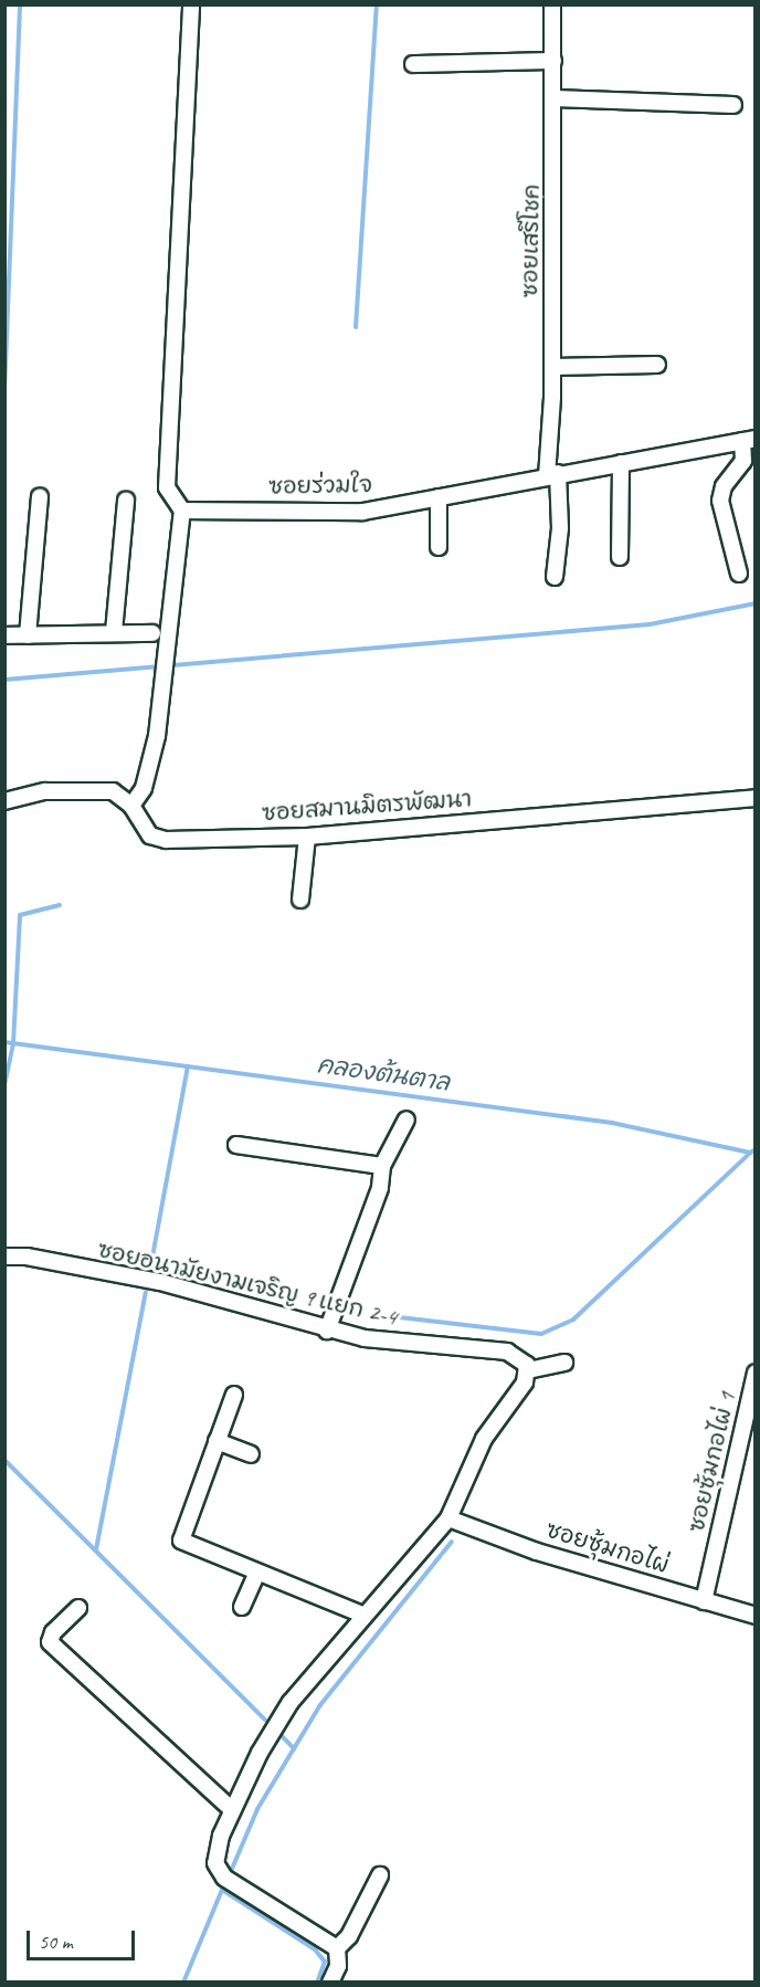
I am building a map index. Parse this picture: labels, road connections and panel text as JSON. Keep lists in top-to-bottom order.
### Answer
{
  "streets": {
    "street": [
      "ซอยเสรีโชค",
      "ซอยร่วมใจ",
      "ซอยสมานมิตรพัฒนา",
      "ซอยอนามัยงามเจริญ 9 แยก 2-4",
      "ซอยซุ้มกอไผ่ 1",
      "ซอยซุ้มกอไผ่"
    ]
  },
  "crossings": [
    ["ซอยเสรีโชค", "ซอยร่วมใจ"],
    ["ซอยซุ้มกอไผ่ 1", "ซอยซุ้มกอไผ่"]
  ],
  "water": ["คลองต้นตาล"],
  "scale_bar": "50 m"
}
